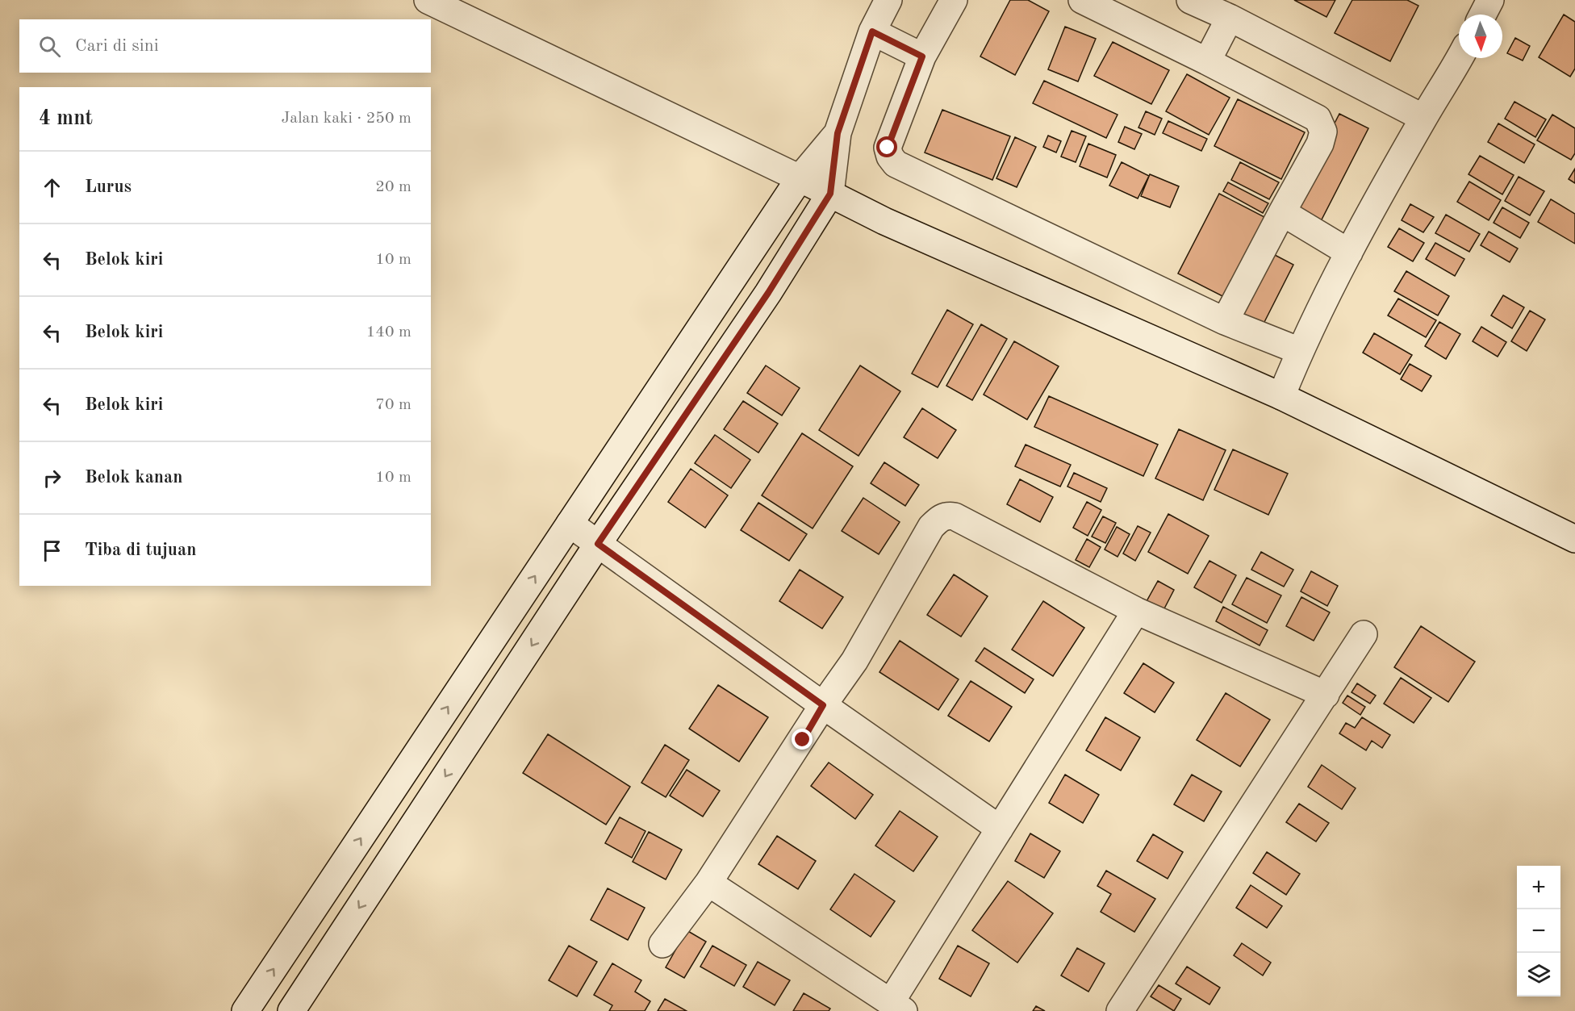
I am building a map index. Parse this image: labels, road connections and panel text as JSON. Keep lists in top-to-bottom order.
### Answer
{
  "north": "bottom",
  "page": {
    "search": "Cari di sini",
    "heading": ["4 mnt", "Jalan kaki · 250 m"],
    "list": [
      ["Lurus", "20 m"],
      ["Belok kiri", "10 m"],
      ["Belok kiri", "140 m"],
      ["Belok kiri", "70 m"],
      ["Belok kanan", "10 m"],
      "Tiba di tujuan"
    ],
    "map_buttons": ["+", "−"]
  }
}
